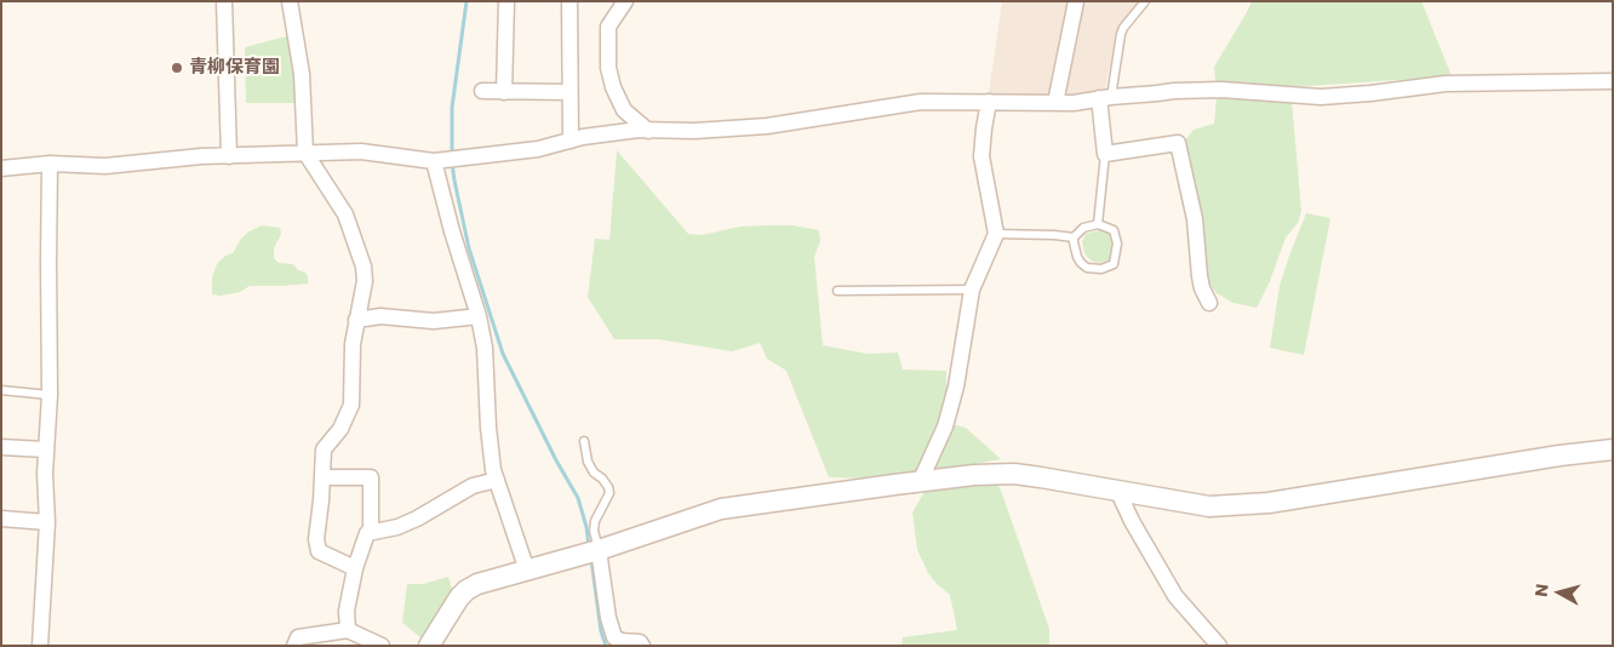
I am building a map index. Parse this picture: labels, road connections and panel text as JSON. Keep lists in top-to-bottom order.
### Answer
{
  "places": ["青柳保育園"],
  "north": "left"
}
